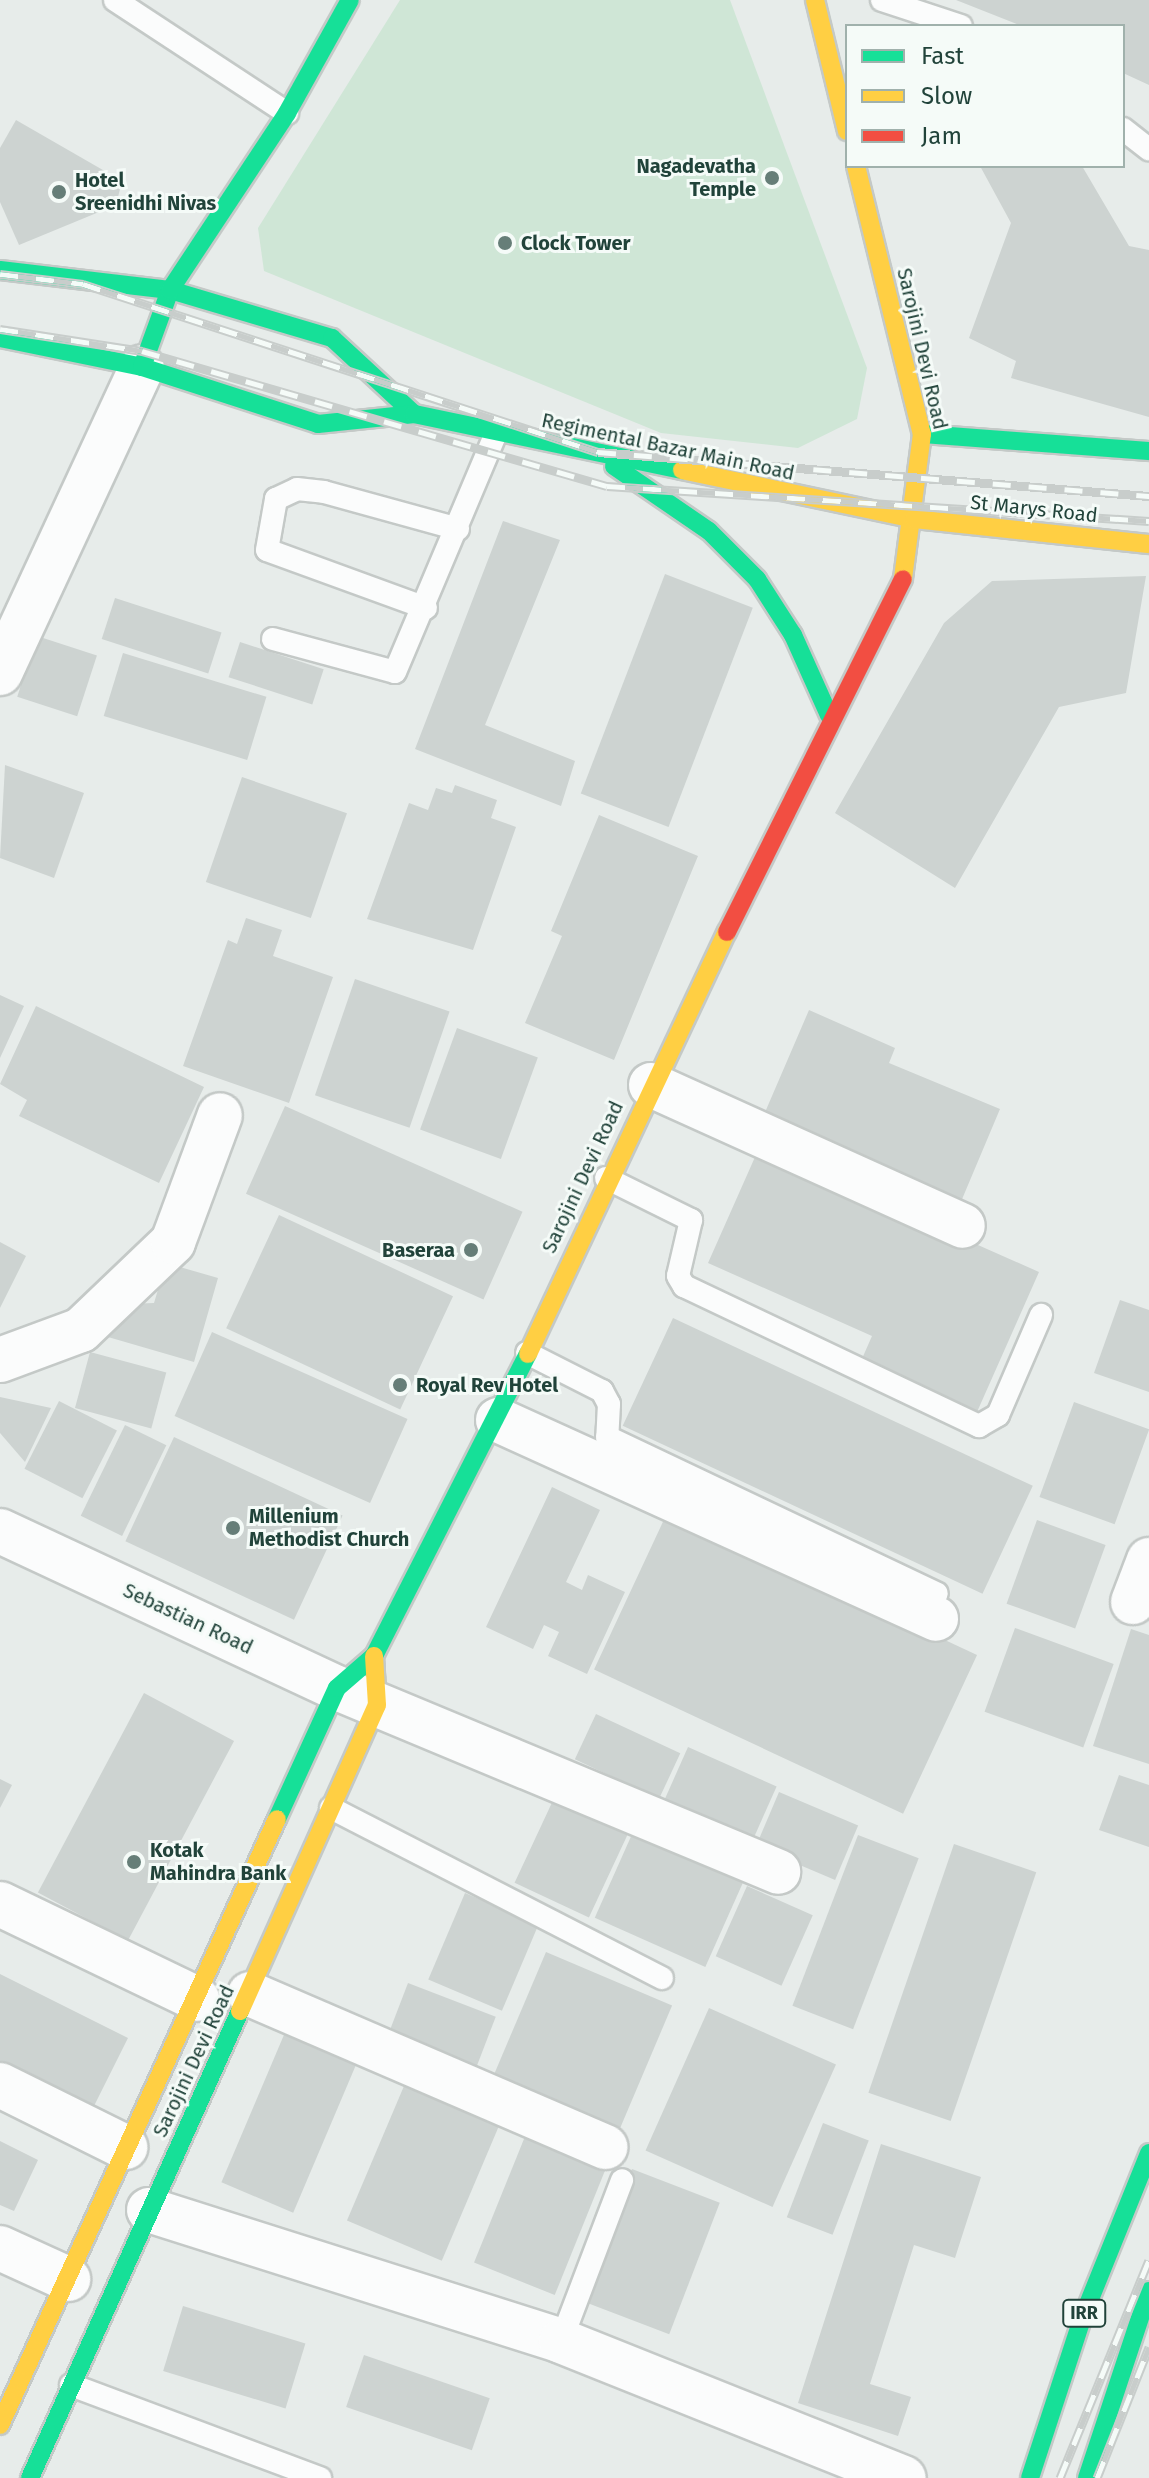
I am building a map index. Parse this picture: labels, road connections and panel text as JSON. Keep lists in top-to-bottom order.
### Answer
{
  "streets": {
    "main road": [
      "Sarojini Devi Road",
      "Regimental Bazar Main Road",
      "St Marys Road",
      "IRR"
    ],
    "street": ["Sebastian Road"]
  },
  "crossings": [
    ["Sarojini Devi Road", "Regimental Bazar Main Road"],
    ["Sarojini Devi Road", "St Marys Road"],
    ["Sarojini Devi Road", "Sebastian Road"],
    ["Regimental Bazar Main Road", "St Marys Road"]
  ],
  "places": [
    "Nagadevatha Temple",
    "Hotel Sreenidhi Nivas",
    "Clock Tower",
    "Baseraa",
    "Royal Rev Hotel",
    "Millenium Methodist Church",
    "Kotak Mahindra Bank"
  ],
  "legend": ["Fast", "Slow", "Jam"]
}
